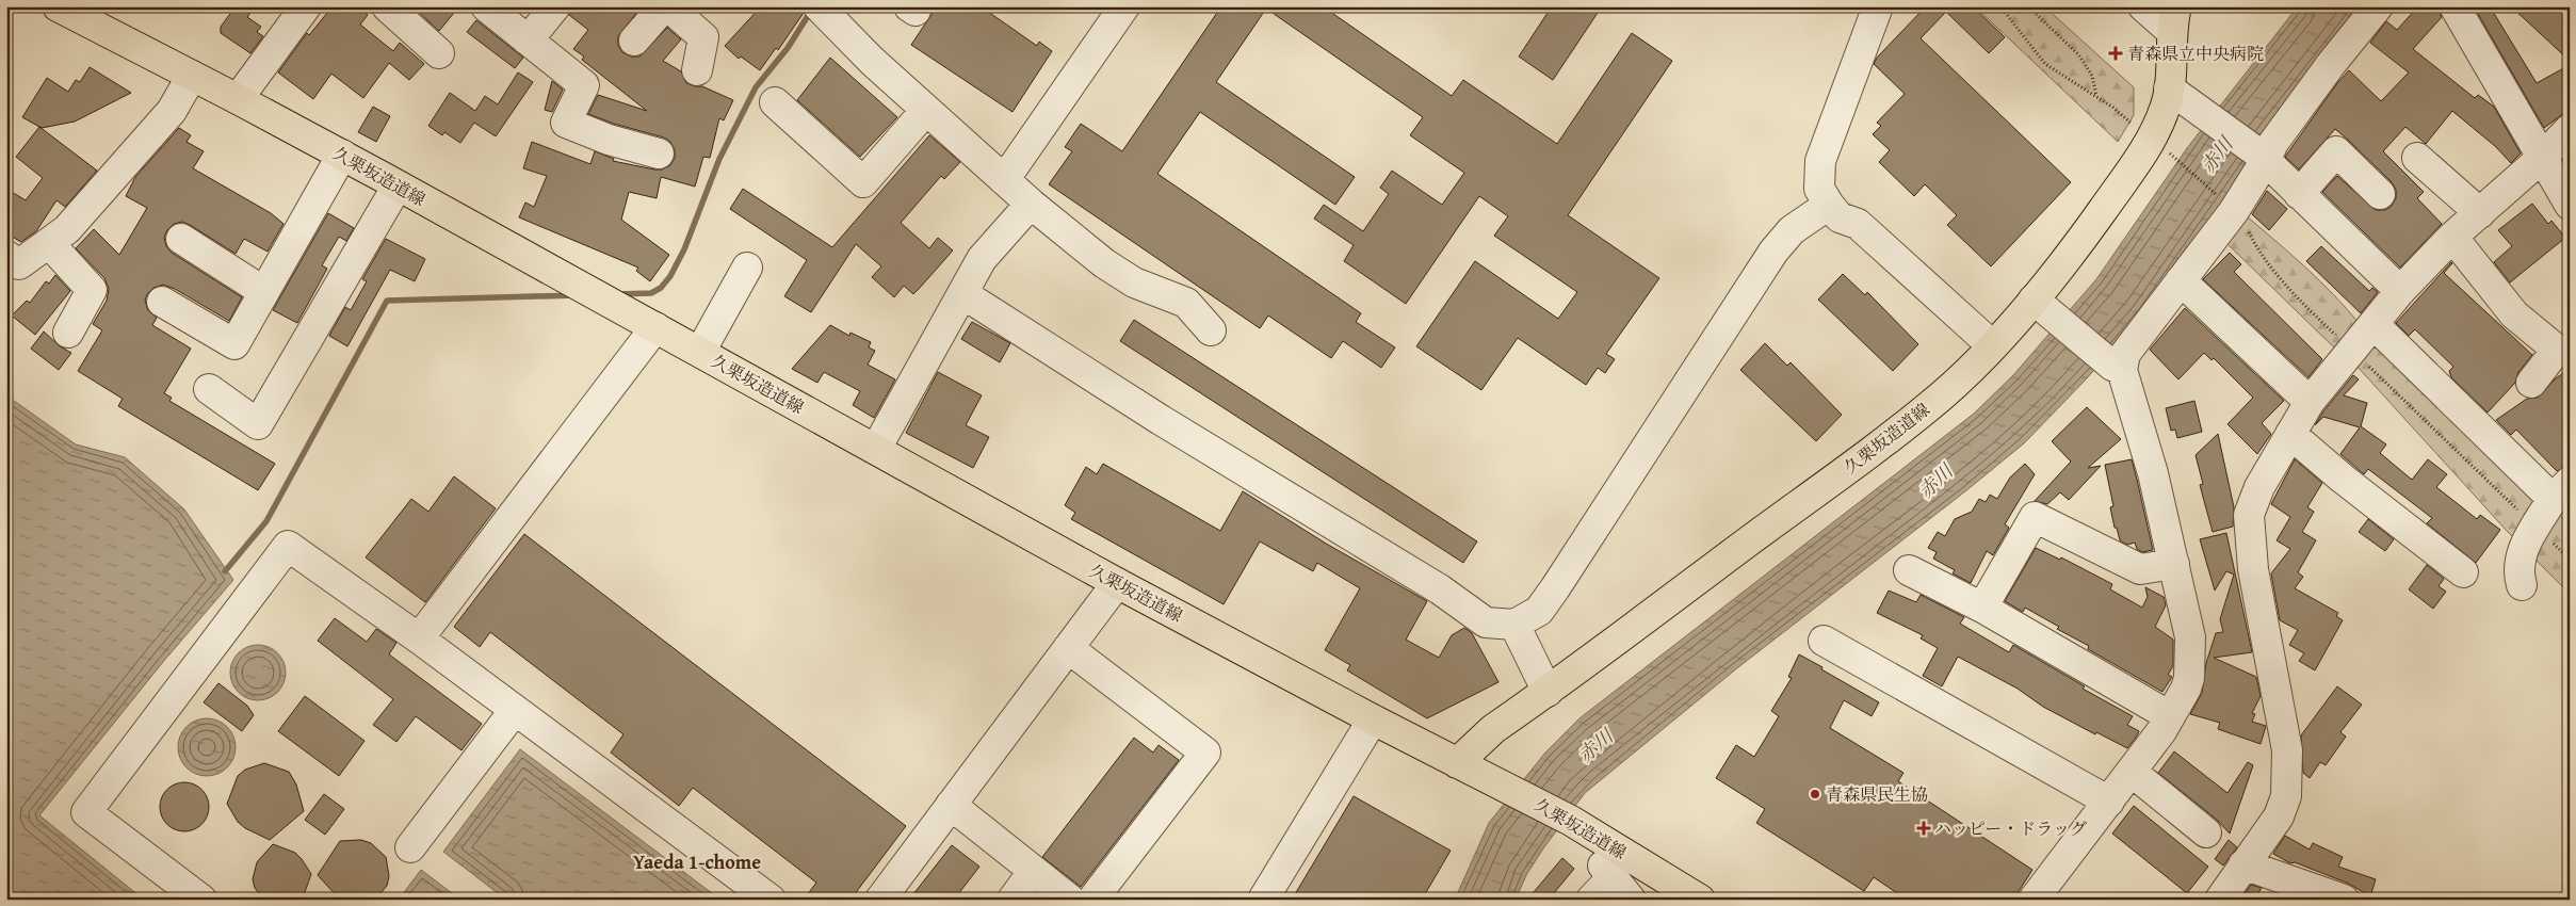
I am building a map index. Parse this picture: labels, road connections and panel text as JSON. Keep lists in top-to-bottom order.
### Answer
{
  "streets": {
    "main road": ["久栗坂造道線"]
  },
  "districts": ["Yaeda 1-chome"],
  "water": ["赤川"],
  "places": {
    "health": ["青森県立中央病院", "ハッピー・ドラッグ"],
    "other": ["青森県民生協"]
  }
}
